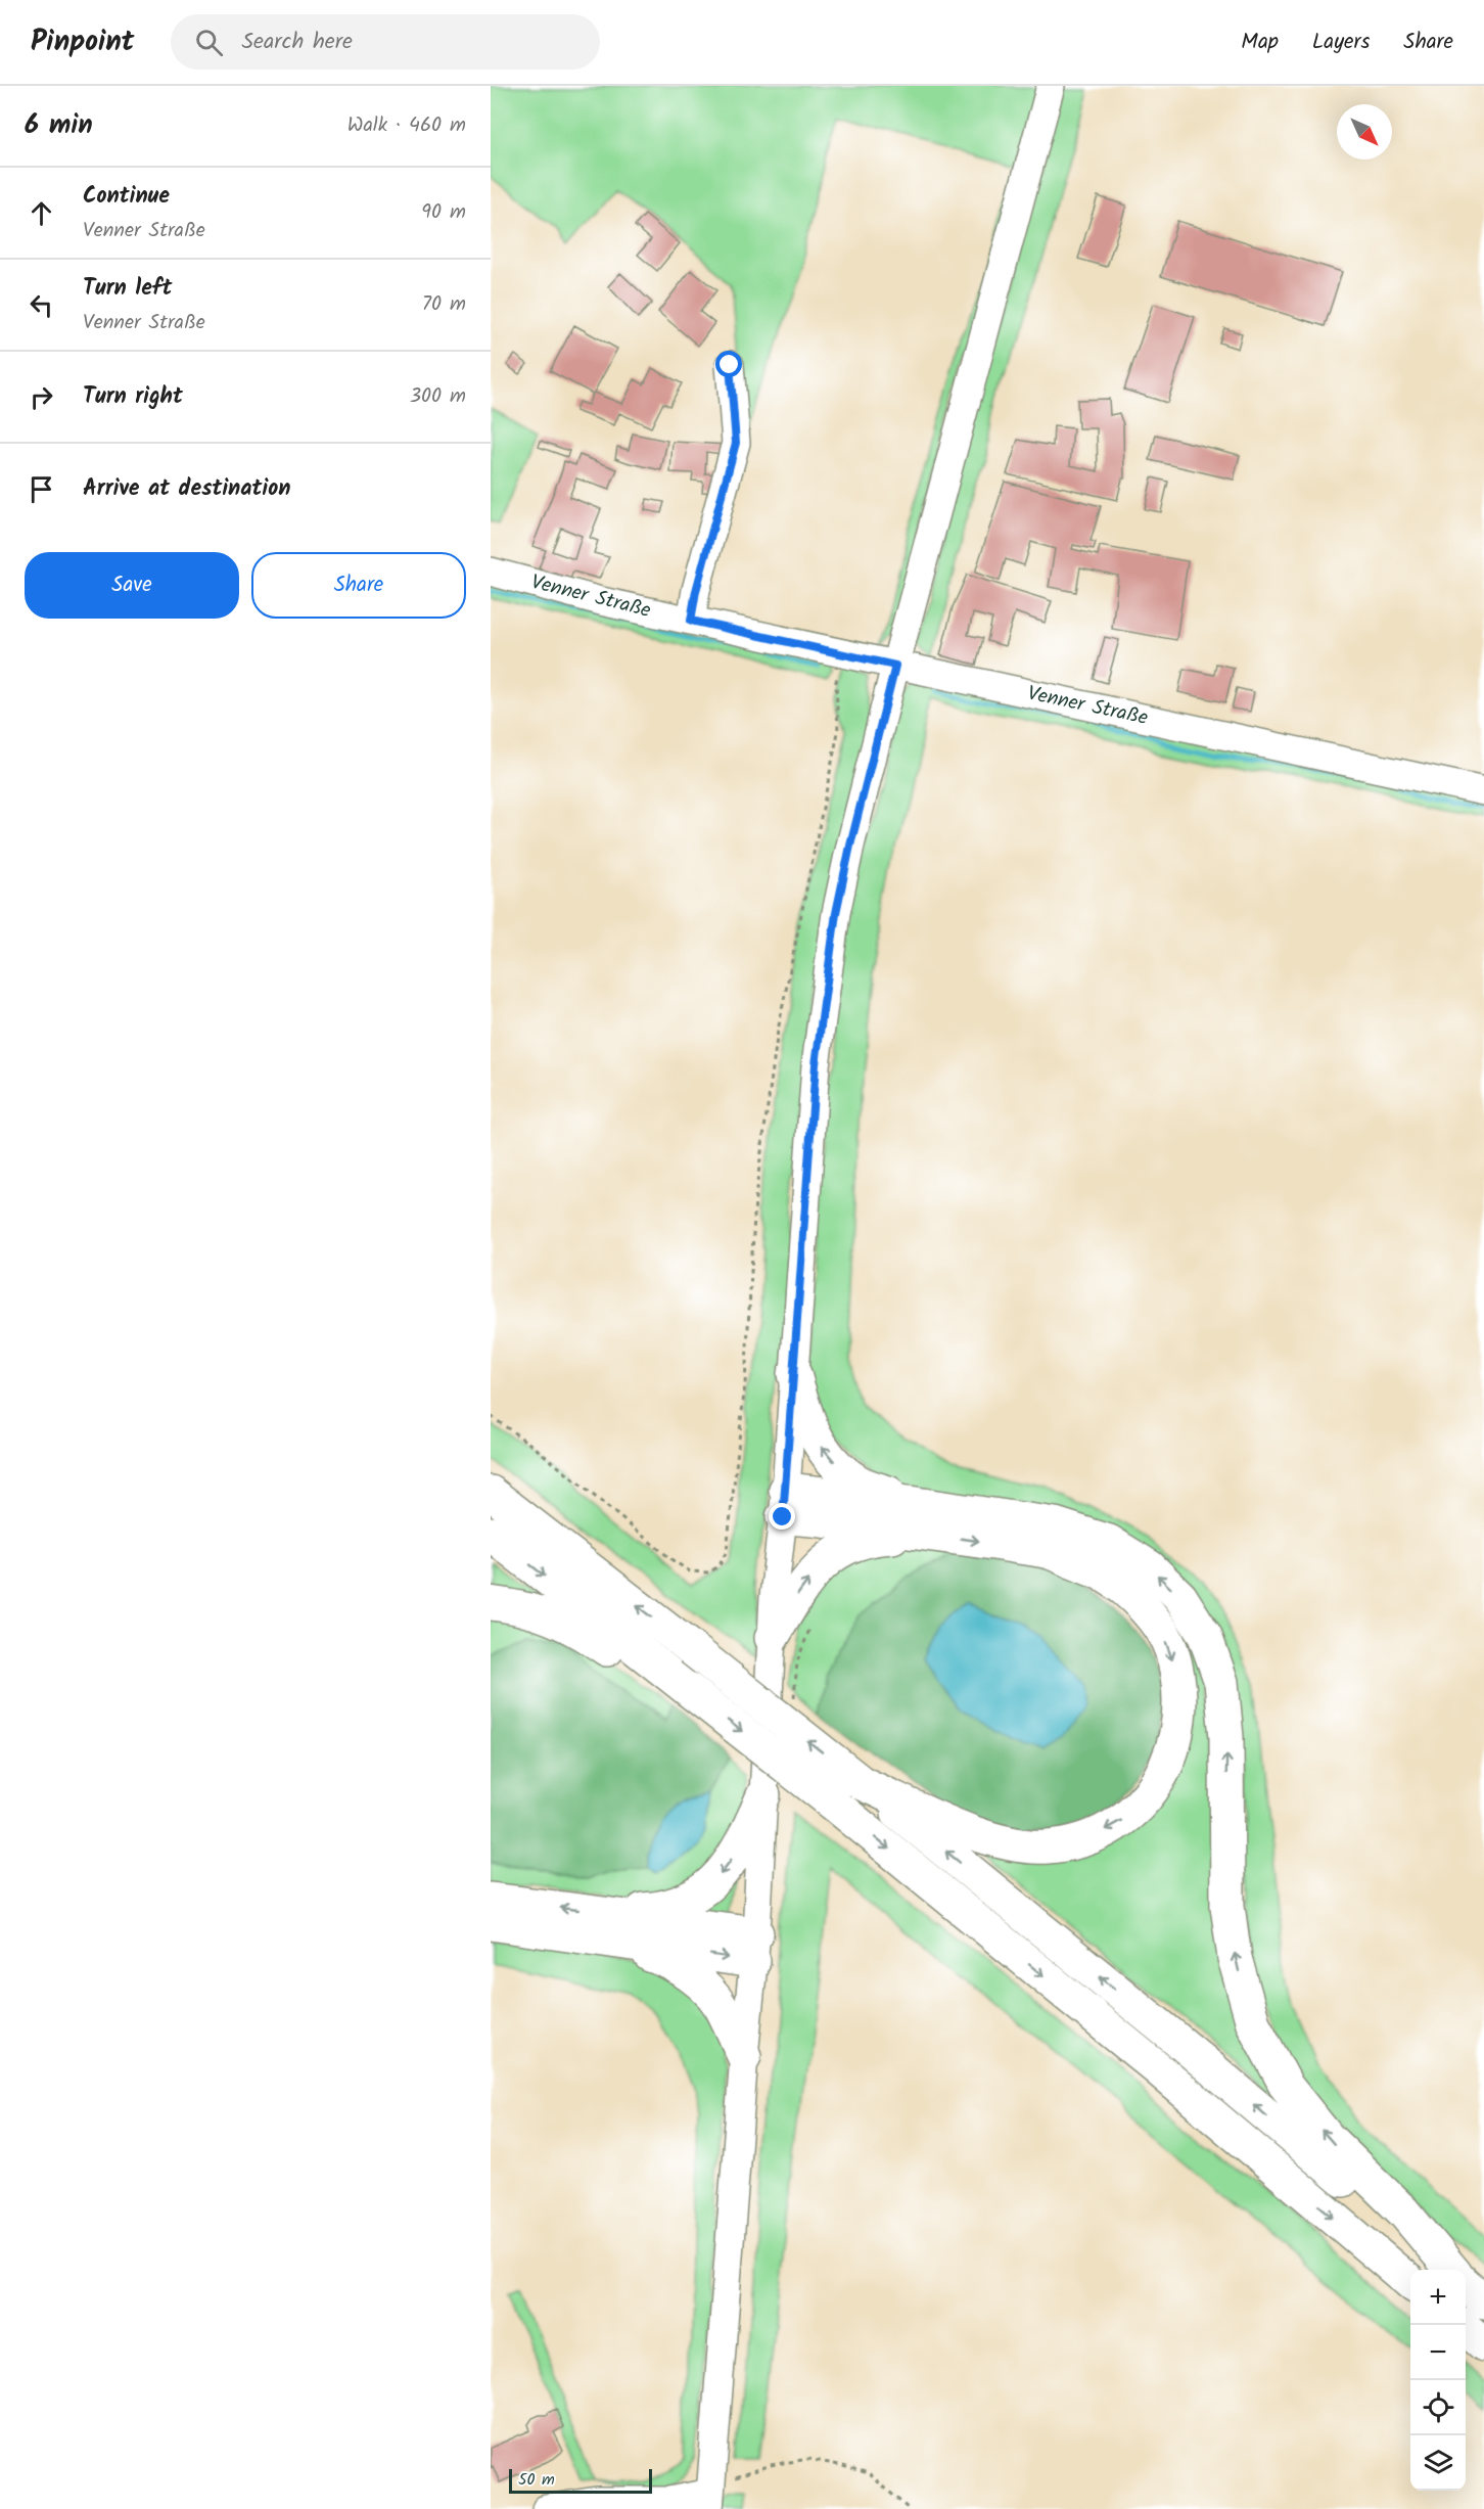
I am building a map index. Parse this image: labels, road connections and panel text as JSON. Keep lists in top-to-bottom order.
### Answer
{
  "streets": {
    "street": ["Venner Straße"]
  },
  "scale_bar": "50 m",
  "north": "bottom right",
  "page": {
    "header": "Pinpoint",
    "search": "Search here",
    "nav": ["Map", "Layers", "Share"],
    "heading": ["6 min", "Walk · 460 m"],
    "list": [
      ["Continue", "Venner Straße", "90 m"],
      ["Turn left", "Venner Straße", "70 m"],
      ["Turn right", "300 m"],
      "Arrive at destination"
    ],
    "buttons": ["Save", "Share"],
    "map_buttons": ["+", "−"],
    "scale": "50 m"
  }
}
